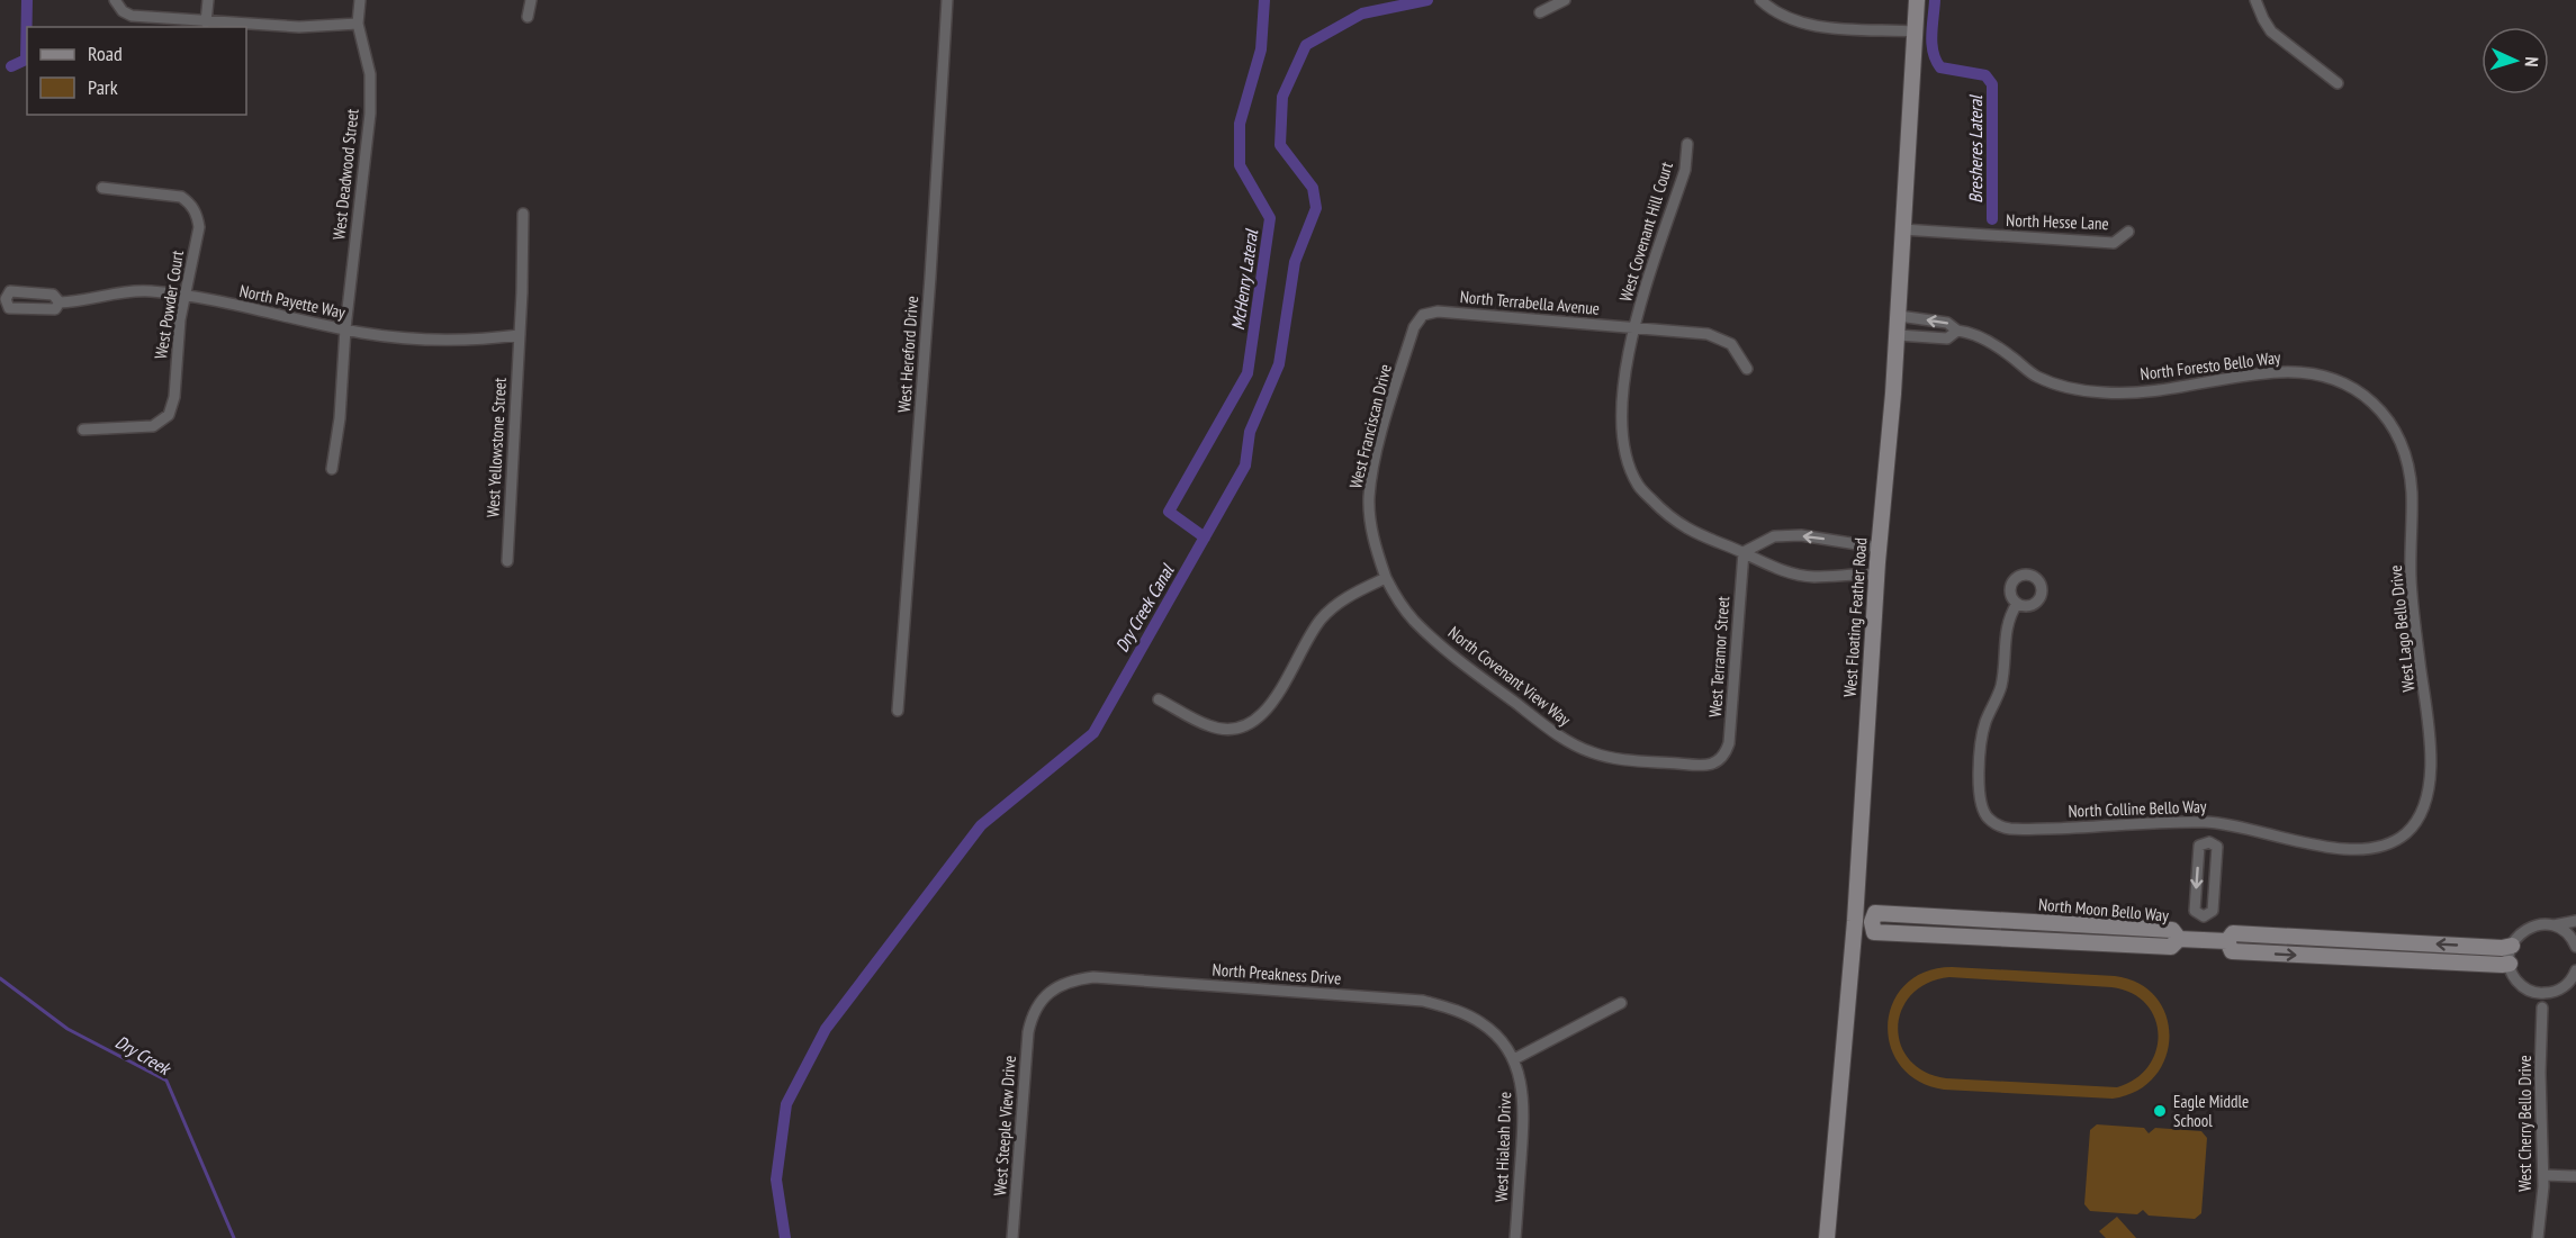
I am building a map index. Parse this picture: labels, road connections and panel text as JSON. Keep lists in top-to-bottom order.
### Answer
{
  "streets": {
    "main road": ["West Floating Feather Road", "North Moon Bello Way"],
    "street": [
      "West Deadwood Street",
      "North Hesse Lane",
      "West Covenant Hill Court",
      "North Payette Way",
      "North Terrabella Avenue",
      "West Powder Court",
      "West Hereford Drive",
      "North Foresto Bello Way",
      "West Franciscan Drive",
      "West Yellowstone Street",
      "West Lago Bello Drive",
      "West Terramor Street",
      "North Covenant View Way",
      "North Colline Bello Way",
      "North Preakness Drive",
      "West Cherry Bello Drive",
      "West Steeple View Drive",
      "West Hialeah Drive"
    ]
  },
  "crossings": [
    ["West Deadwood Street", "North Payette Way"],
    ["North Hesse Lane", "West Floating Feather Road"],
    ["West Covenant Hill Court", "North Terrabella Avenue"],
    ["West Covenant Hill Court", "West Floating Feather Road"],
    ["West Covenant Hill Court", "West Terramor Street"],
    ["North Payette Way", "West Powder Court"],
    ["North Payette Way", "West Yellowstone Street"],
    ["North Terrabella Avenue", "West Franciscan Drive"],
    ["North Foresto Bello Way", "West Floating Feather Road"],
    ["North Foresto Bello Way", "West Lago Bello Drive"],
    ["West Franciscan Drive", "North Covenant View Way"],
    ["West Floating Feather Road", "North Moon Bello Way"],
    ["West Lago Bello Drive", "North Colline Bello Way"],
    ["West Terramor Street", "North Covenant View Way"],
    ["North Preakness Drive", "West Steeple View Drive"],
    ["North Preakness Drive", "West Hialeah Drive"]
  ],
  "water": [
    "Bresheres Lateral",
    "McHenry Lateral",
    "Dry Creek Canal",
    "Dry Creek"
  ],
  "places": ["Eagle Middle School"],
  "legend": ["Road", "Park"],
  "north": "right"
}
